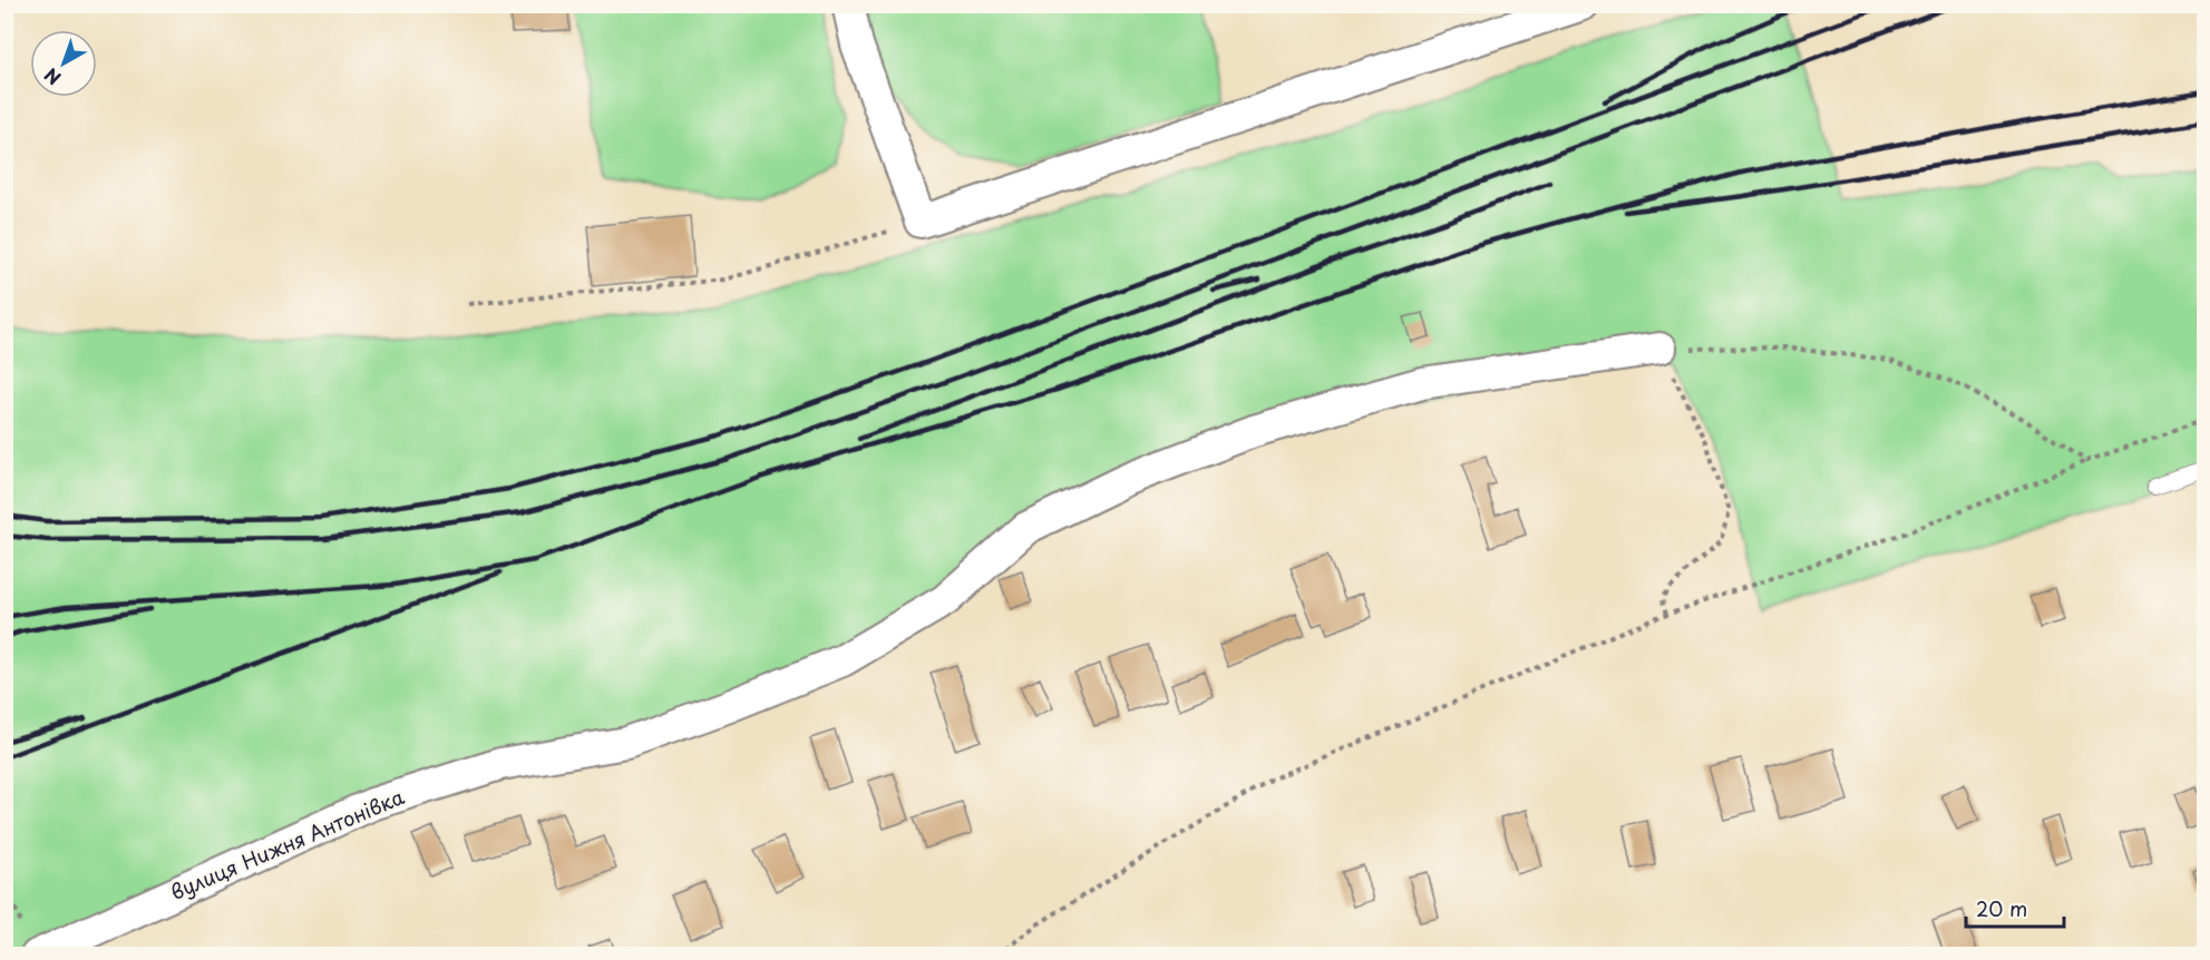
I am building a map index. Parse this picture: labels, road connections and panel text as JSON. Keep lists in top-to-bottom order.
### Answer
{
  "streets": {
    "street": ["вулиця Нижня Антонівка"]
  },
  "scale_bar": "20 m",
  "north": "bottom left"
}
